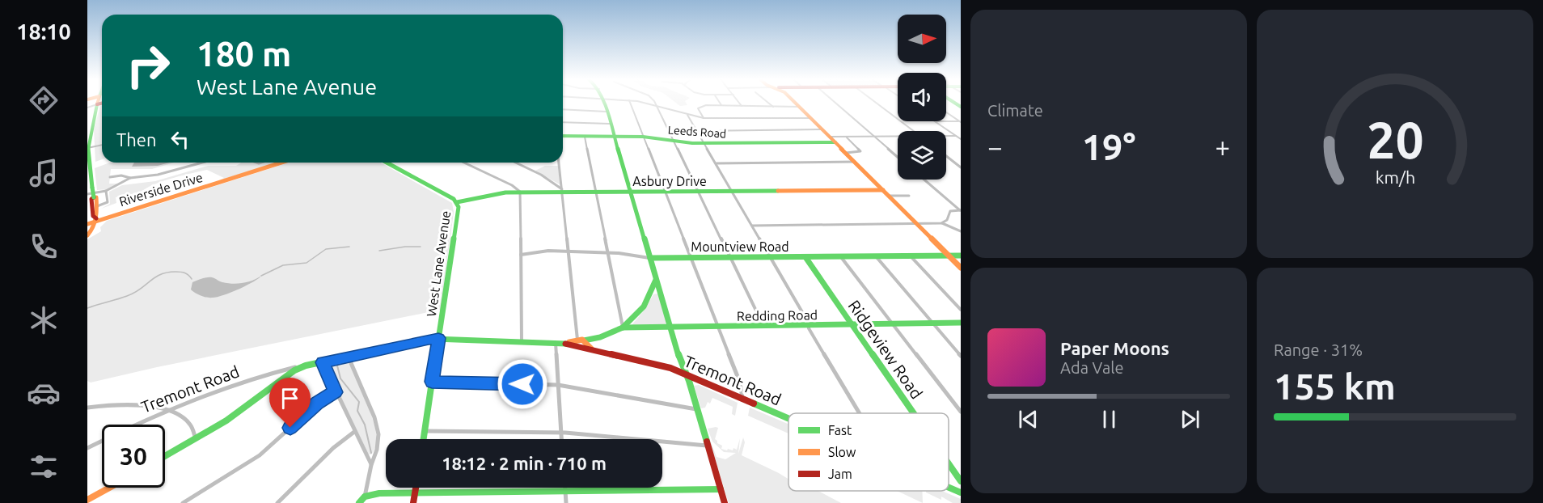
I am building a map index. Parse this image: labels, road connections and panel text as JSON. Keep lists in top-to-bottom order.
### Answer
{
  "streets": {
    "street": [
      "Leeds Road",
      "Asbury Drive",
      "Riverside Drive",
      "Mountview Road",
      "West Lane Avenue",
      "Redding Road",
      "Ridgeview Road",
      "Tremont Road"
    ]
  },
  "crossings": [
    ["Asbury Drive", "West Lane Avenue"],
    ["Mountview Road", "Ridgeview Road"],
    ["West Lane Avenue", "Tremont Road"],
    ["Redding Road", "Ridgeview Road"],
    ["Redding Road", "Tremont Road"]
  ],
  "legend": ["Fast", "Slow", "Jam"],
  "north": "right",
  "page": {
    "tabs": "18:10",
    "tile": [
      "Climate",
      ["Range · 31%", "155 km"]
    ],
    "turn": ["180 m", "West Lane Avenue"],
    "then": "Then",
    "heat": ["−", "19°", "+"],
    "song": ["Paper Moons", "Ada Vale"],
    "limit": "30",
    "trip": "18:12 · 2 min · 710 m",
    "gauge": ["20", "km/h"]
  }
}
